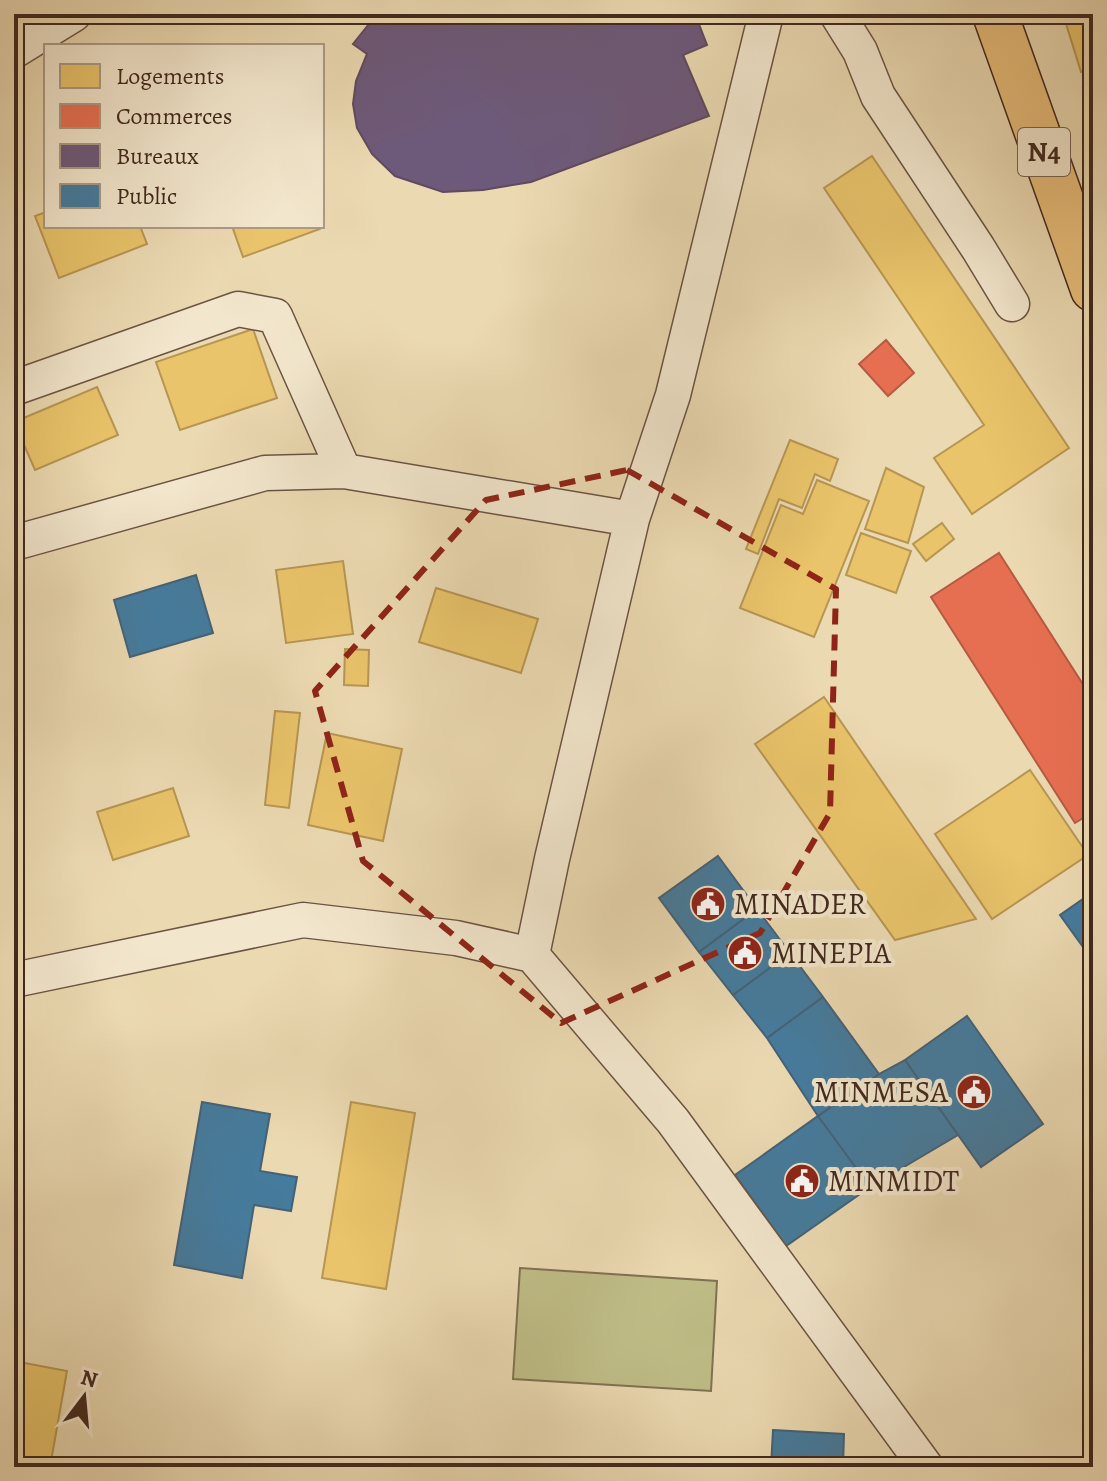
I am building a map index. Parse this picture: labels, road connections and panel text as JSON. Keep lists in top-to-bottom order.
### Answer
{
  "streets": {
    "highway": ["N4"]
  },
  "places": {
    "public building": [
      "MINADER",
      "MINEPIA",
      "MINMESA",
      "MINMIDT"
    ]
  },
  "legend": [
    "Logements",
    "Commerces",
    "Bureaux",
    "Public"
  ],
  "north": "top"
}
